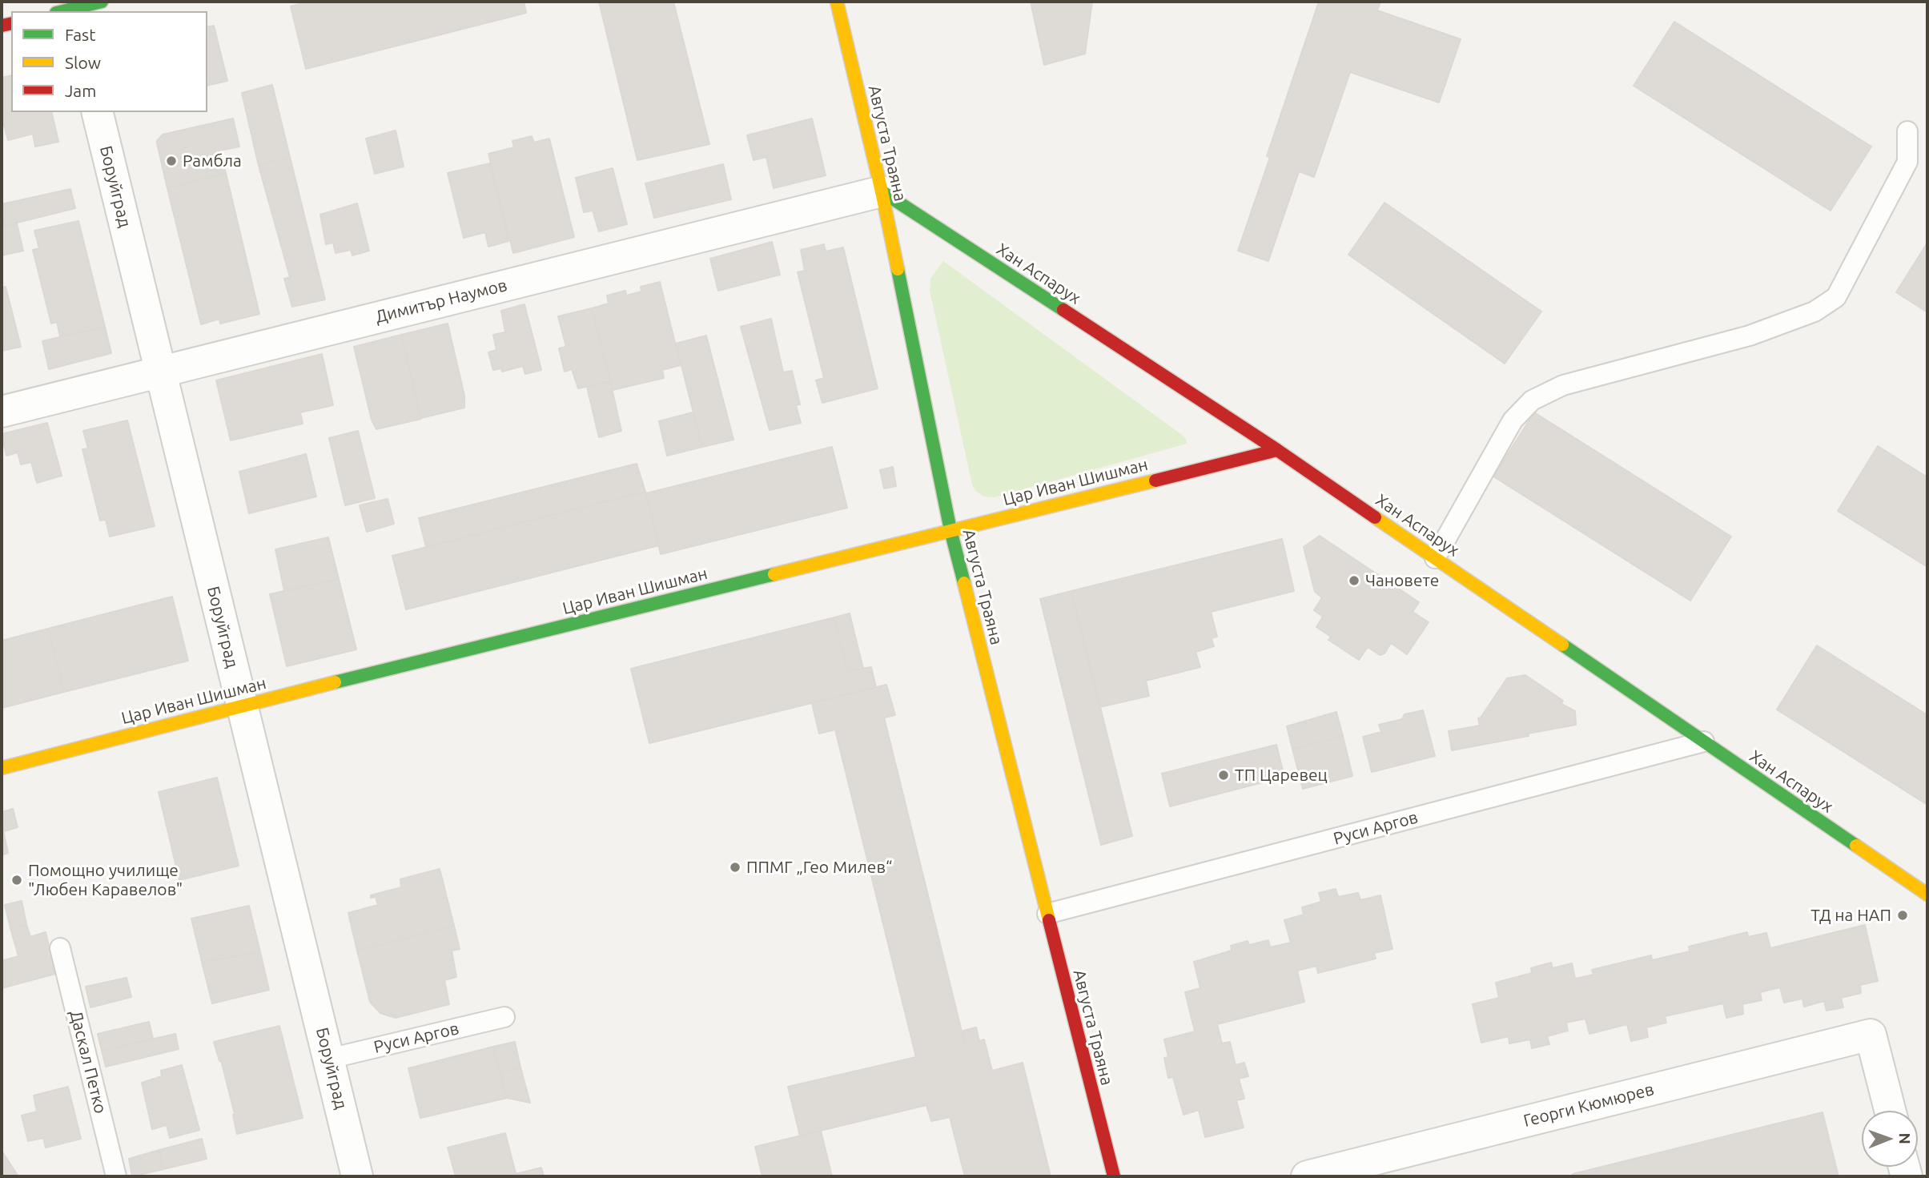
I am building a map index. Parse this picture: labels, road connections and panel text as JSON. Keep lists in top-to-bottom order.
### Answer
{
  "streets": {
    "street": [
      "Августа Траяна",
      "Боруйград",
      "Хан Аспарух",
      "Димитър Наумов",
      "Цар Иван Шишман",
      "Георги Кюмюрев"
    ],
    "lane": ["Руси Аргов", "Даскал Петко"]
  },
  "crossings": [
    ["Августа Траяна", "Хан Аспарух"],
    ["Августа Траяна", "Димитър Наумов"],
    ["Августа Траяна", "Цар Иван Шишман"],
    ["Августа Траяна", "Руси Аргов"],
    ["Боруйград", "Димитър Наумов"],
    ["Боруйград", "Цар Иван Шишман"],
    ["Боруйград", "Руси Аргов"],
    ["Хан Аспарух", "Димитър Наумов"],
    ["Хан Аспарух", "Цар Иван Шишман"],
    ["Хан Аспарух", "Руси Аргов"]
  ],
  "places": [
    "Рамбла",
    "Чановете",
    "ТП Царевец",
    "ППМГ „Гео Милев“",
    "Помощно училище \"Любен Каравелов\"",
    "ТД на НАП"
  ],
  "legend": ["Fast", "Slow", "Jam"],
  "north": "right"
}
